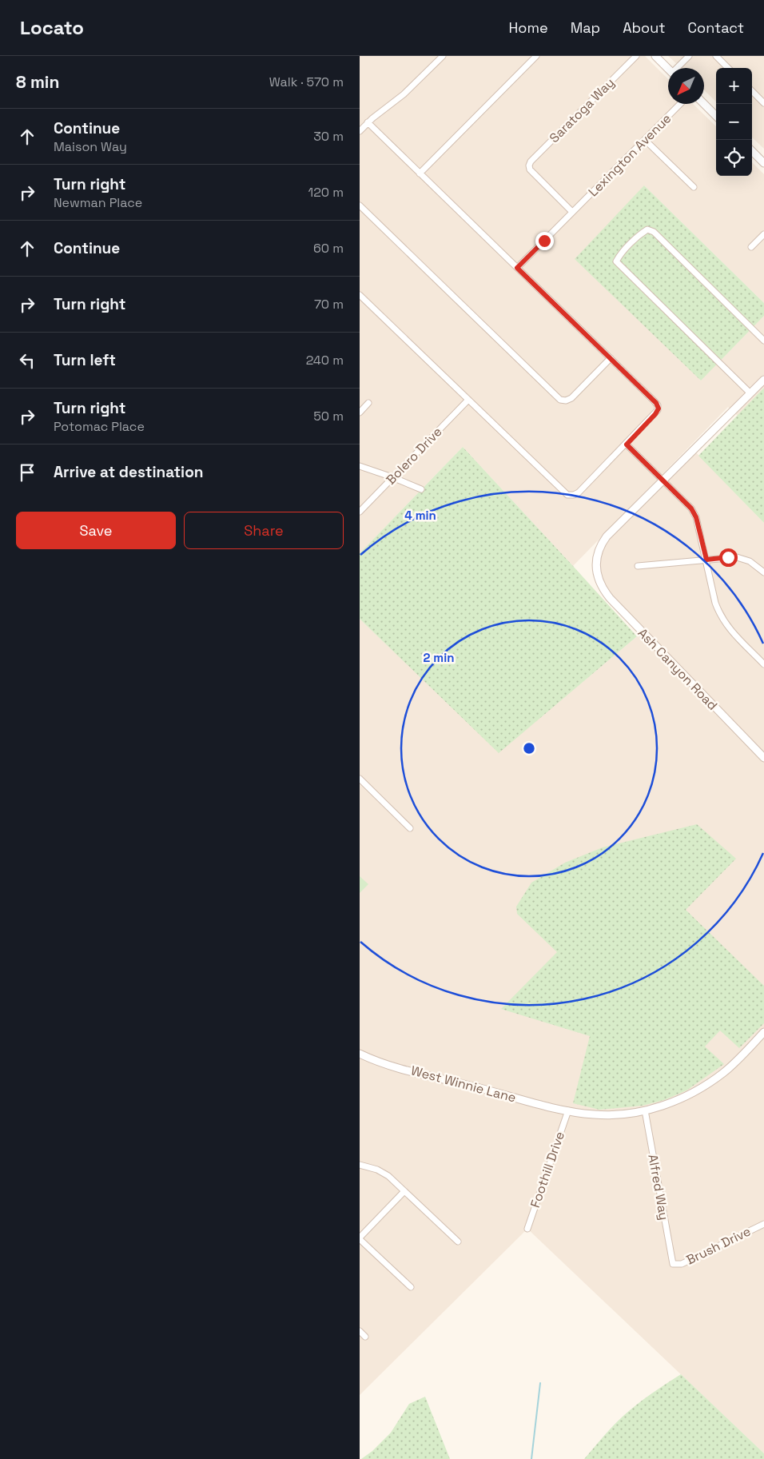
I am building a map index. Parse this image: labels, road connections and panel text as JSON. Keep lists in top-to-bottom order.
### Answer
{
  "streets": {
    "street": [
      "Saratoga Way",
      "Lexington Avenue",
      "Bolero Drive",
      "Ash Canyon Road",
      "West Winnie Lane",
      "Foothill Drive",
      "Alfred Way",
      "Brush Drive"
    ]
  },
  "crossings": [
    ["Saratoga Way", "Lexington Avenue"],
    ["West Winnie Lane", "Foothill Drive"],
    ["West Winnie Lane", "Alfred Way"],
    ["Alfred Way", "Brush Drive"]
  ],
  "north": "bottom left",
  "page": {
    "header": "Locato",
    "nav": [
      "Home",
      "Map",
      "About",
      "Contact"
    ],
    "heading": ["8 min", "Walk · 570 m"],
    "map_buttons": ["+", "−"],
    "list": [
      ["Continue", "Maison Way", "30 m"],
      ["Turn right", "Newman Place", "120 m"],
      ["Continue", "60 m"],
      ["Turn right", "70 m"],
      ["Turn left", "240 m"],
      ["Turn right", "Potomac Place", "50 m"],
      "Arrive at destination"
    ],
    "buttons": ["Save", "Share"]
  },
  "rings": ["4 min", "2 min"]
}
